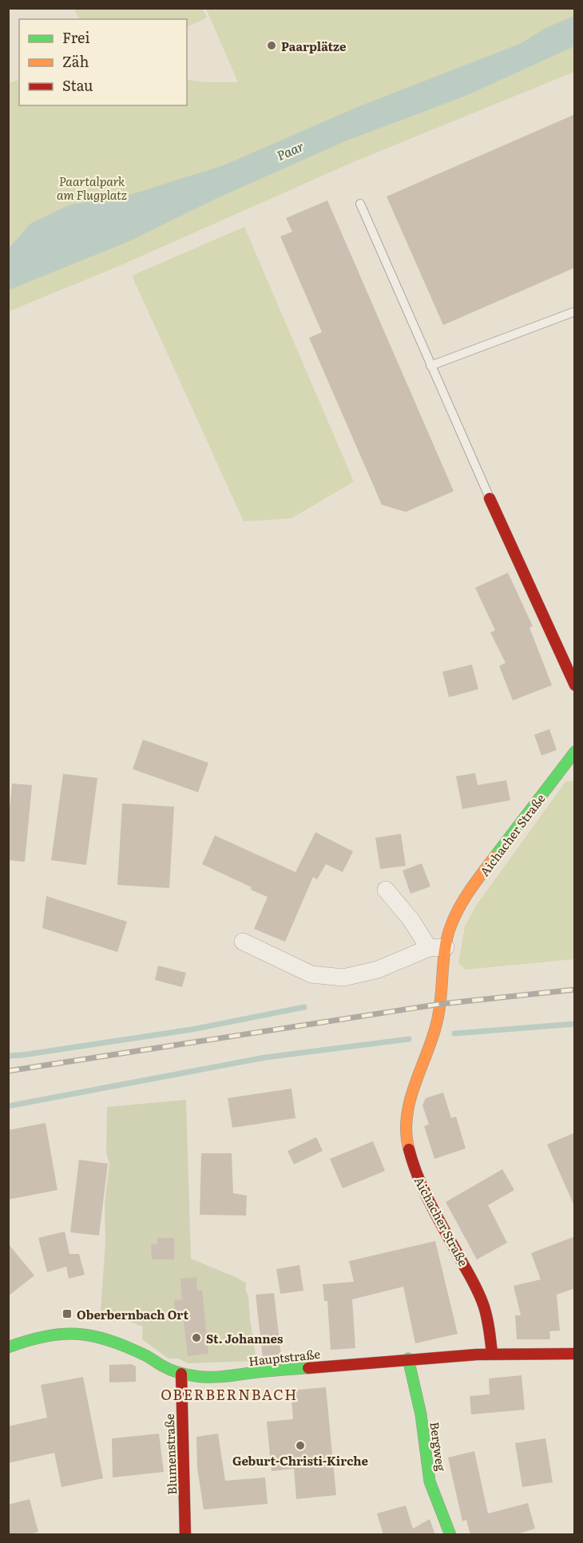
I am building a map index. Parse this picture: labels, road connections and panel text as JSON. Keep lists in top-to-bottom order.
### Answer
{
  "streets": {
    "street": [
      "Aichacher Straße",
      "Hauptstraße",
      "Bergweg",
      "Blumenstraße"
    ]
  },
  "crossings": [
    ["Aichacher Straße", "Hauptstraße"],
    ["Hauptstraße", "Bergweg"],
    ["Hauptstraße", "Blumenstraße"]
  ],
  "districts": ["OBERBERNBACH"],
  "water": ["Paar"],
  "parks": ["Paartalpark am Flugplatz"],
  "places": {
    "other": ["Paarplätze", "St. Johannes", "Geburt-Christi-Kirche"],
    "transit": ["Oberbernbach Ort"]
  },
  "legend": ["Frei", "Zäh", "Stau"]
}
